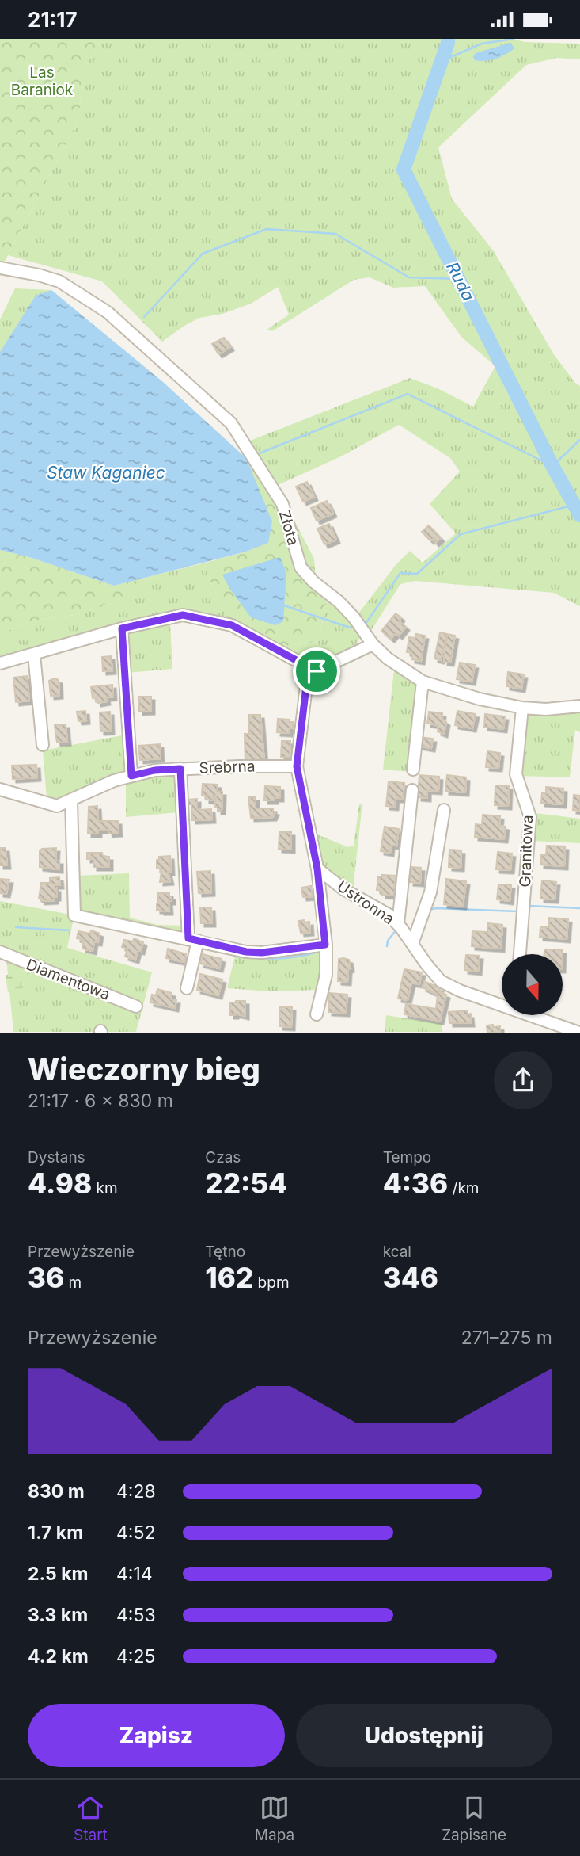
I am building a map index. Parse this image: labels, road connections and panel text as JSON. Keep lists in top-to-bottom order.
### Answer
{
  "streets": {
    "street": [
      "Złota",
      "Srebrna",
      "Granitowa",
      "Ustronna",
      "Diamentowa"
    ]
  },
  "crossings": [
    ["Złota", "Granitowa"]
  ],
  "water": ["Ruda", "Staw Kaganiec"],
  "parks": ["Las Baraniok"],
  "north": "bottom",
  "page": {
    "status": "21:17",
    "heading": ["Wieczorny bieg", "21:17 · 6 × 830 m"],
    "stats": [
      ["Dystans", "4.98 km"],
      ["Czas", "22:54"],
      ["Tempo", "4:36 /km"],
      ["Przewyższenie", "36 m"],
      ["Tętno", "162 bpm"],
      ["kcal", "346"]
    ],
    "chart": ["Przewyższenie", "271–275 m"],
    "list": [
      {
        "name": "830 m",
        "note": "4:28"
      },
      {
        "name": "1.7 km",
        "note": "4:52"
      },
      {
        "name": "2.5 km",
        "note": "4:14"
      },
      {
        "name": "3.3 km",
        "note": "4:53"
      },
      {
        "name": "4.2 km",
        "note": "4:25"
      }
    ],
    "buttons": ["Zapisz", "Udostępnij"],
    "tabs": ["Start", "Mapa", "Zapisane"]
  }
}
